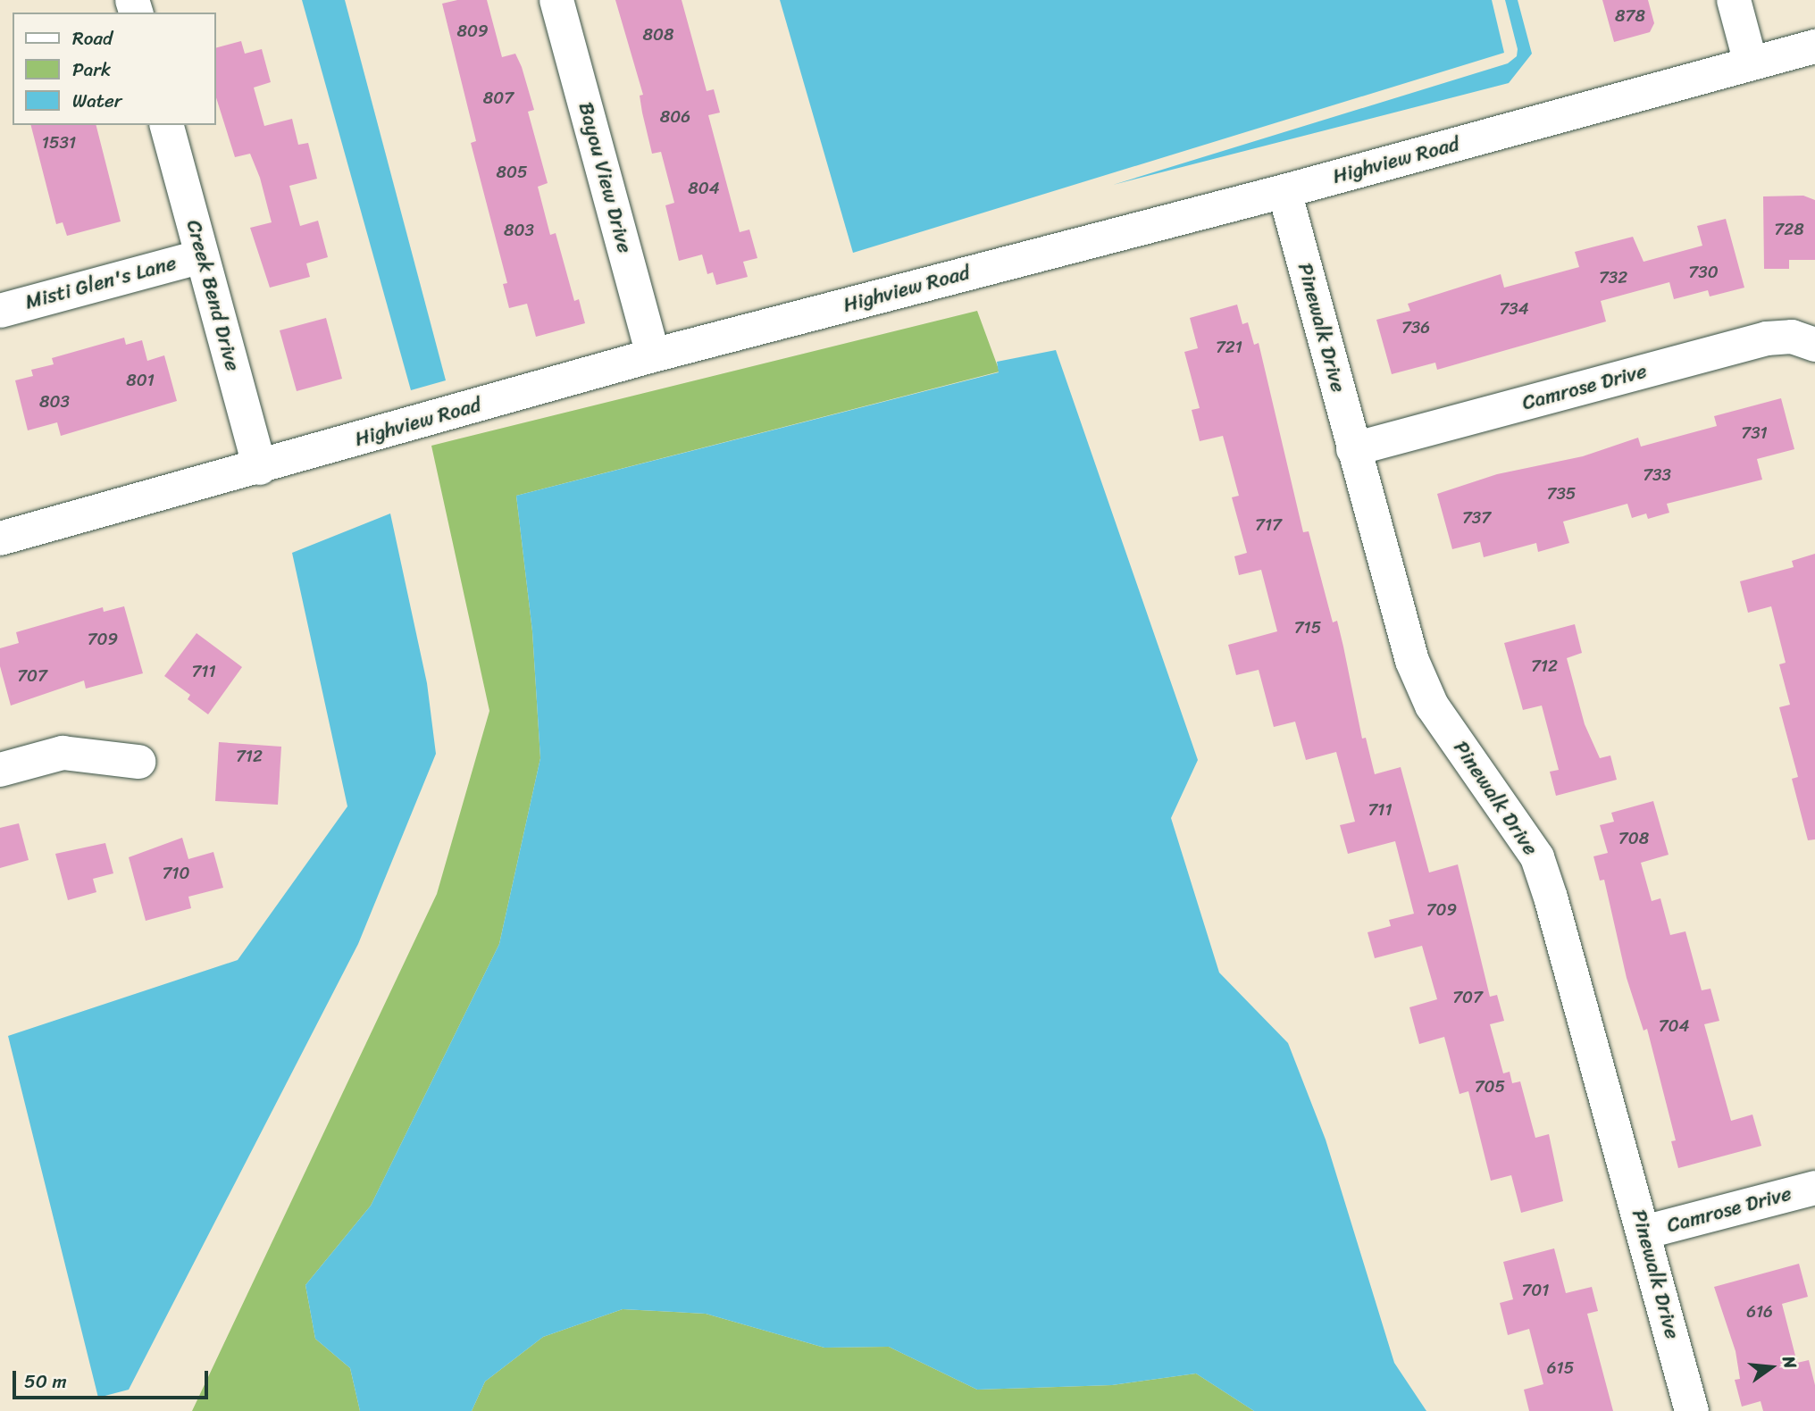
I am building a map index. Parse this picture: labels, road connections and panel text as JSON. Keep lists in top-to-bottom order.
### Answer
{
  "streets": {
    "street": [
      "Highview Road",
      "Bayou View Drive",
      "Misti Glen's Lane",
      "Creek Bend Drive",
      "Pinewalk Drive",
      "Camrose Drive"
    ]
  },
  "crossings": [
    ["Highview Road", "Bayou View Drive"],
    ["Highview Road", "Creek Bend Drive"],
    ["Highview Road", "Pinewalk Drive"],
    ["Misti Glen's Lane", "Creek Bend Drive"],
    ["Pinewalk Drive", "Camrose Drive"]
  ],
  "house_numbers": [
    "878",
    "809",
    "808",
    "807",
    "806",
    "1531",
    "805",
    "804",
    "728",
    "803",
    "730",
    "732",
    "734",
    "736",
    "721",
    "801",
    "803",
    "731",
    "733",
    "735",
    "737",
    "717",
    "715",
    "709",
    "712",
    "711",
    "707",
    "712",
    "711",
    "708",
    "710",
    "709",
    "707",
    "704",
    "705",
    "701",
    "616",
    "615"
  ],
  "legend": ["Road", "Park", "Water"],
  "scale_bar": "50 m",
  "north": "right"
}
